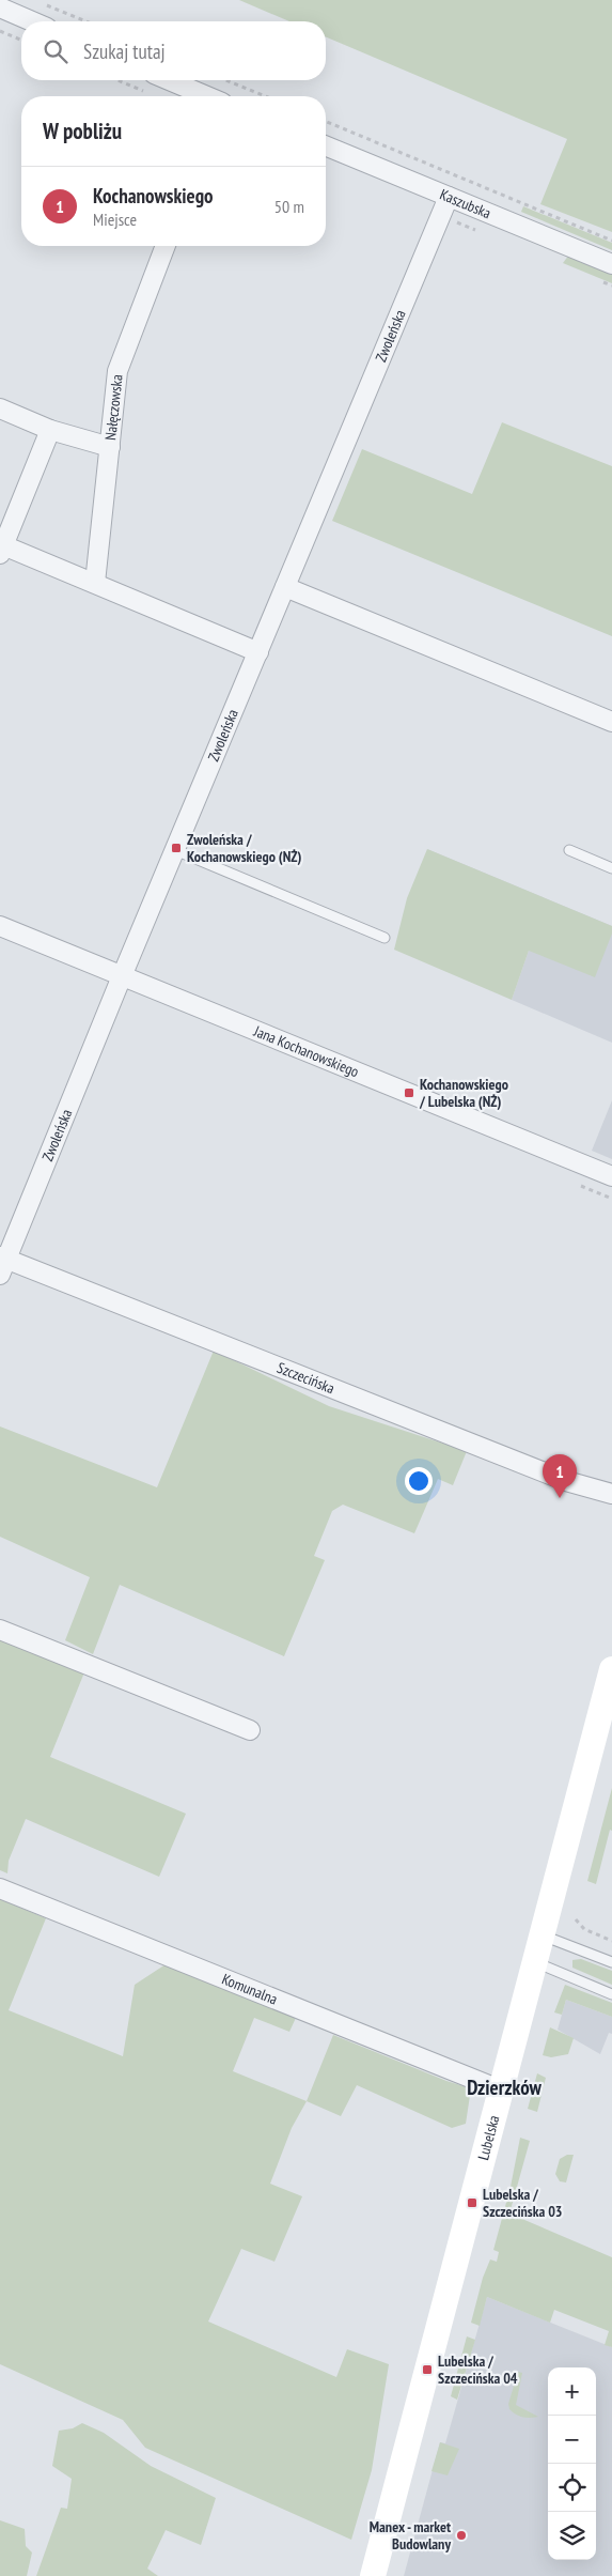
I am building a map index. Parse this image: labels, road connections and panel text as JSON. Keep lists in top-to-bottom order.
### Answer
{
  "streets": {
    "main road": ["Lubelska"],
    "street": [
      "Kaszubska",
      "Zwoleńska",
      "Nałęczowska",
      "Jana Kochanowskiego",
      "Szczecińska",
      "Komunalna"
    ]
  },
  "crossings": [
    ["Kaszubska", "Zwoleńska"],
    ["Zwoleńska", "Jana Kochanowskiego"],
    ["Zwoleńska", "Szczecińska"],
    ["Komunalna", "Lubelska"]
  ],
  "districts": ["Dzierzków"],
  "places": {
    "transit": [
      "Zwoleńska / Kochanowskiego (NŻ)",
      "Kochanowskiego / Lubelska (NŻ)",
      "Lubelska / Szczecińska 03",
      "Lubelska / Szczecińska 04"
    ],
    "other": ["Manex - market Budowlany"]
  },
  "page": {
    "search": "Szukaj tutaj",
    "heading": "W pobliżu",
    "list": [
      {
        "mark": "1",
        "name": "Kochanowskiego",
        "note": "Miejsce",
        "value": "50 m"
      }
    ],
    "pins": "1",
    "map_buttons": ["+", "−"]
  }
}
